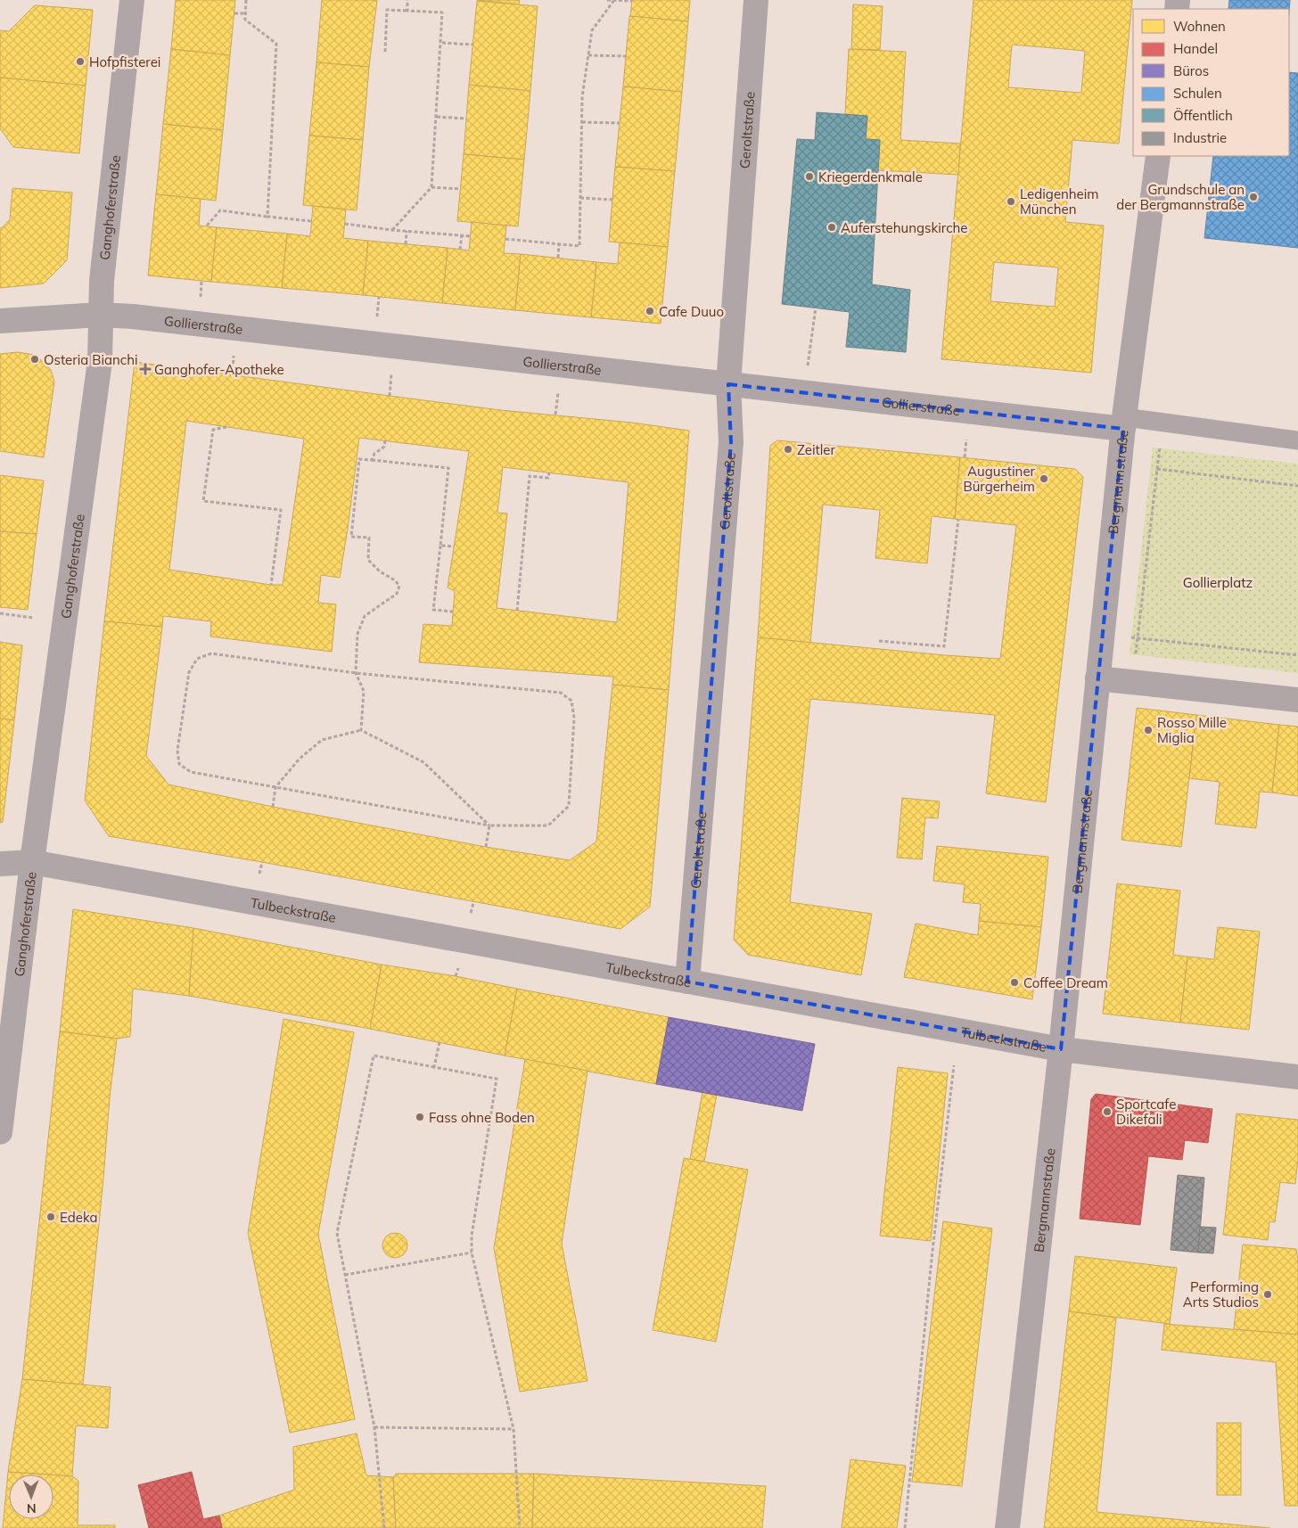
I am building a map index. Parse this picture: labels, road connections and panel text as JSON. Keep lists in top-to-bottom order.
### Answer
{
  "streets": {
    "street": [
      "Geroltstraße",
      "Ganghoferstraße",
      "Gollierstraße",
      "Bergmannstraße",
      "Tulbeckstraße"
    ]
  },
  "crossings": [
    ["Geroltstraße", "Gollierstraße"],
    ["Geroltstraße", "Tulbeckstraße"],
    ["Ganghoferstraße", "Gollierstraße"],
    ["Ganghoferstraße", "Tulbeckstraße"],
    ["Gollierstraße", "Bergmannstraße"],
    ["Bergmannstraße", "Tulbeckstraße"]
  ],
  "parks": ["Gollierplatz"],
  "places": {
    "other": [
      "Hofpfisterei",
      "Kriegerdenkmale",
      "Grundschule an der Bergmannstraße",
      "Ledigenheim München",
      "Auferstehungskirche",
      "Cafe Duuo",
      "Osteria Bianchi",
      "Zeitler",
      "Augustiner Bürgerheim",
      "Rosso Mille Miglia",
      "Coffee Dream",
      "Sportcafe Dikefali",
      "Fass ohne Boden",
      "Edeka",
      "Performing Arts Studios"
    ],
    "health": ["Ganghofer-Apotheke"]
  },
  "legend": [
    "Wohnen",
    "Handel",
    "Büros",
    "Schulen",
    "Öffentlich",
    "Industrie"
  ],
  "north": "bottom"
}
